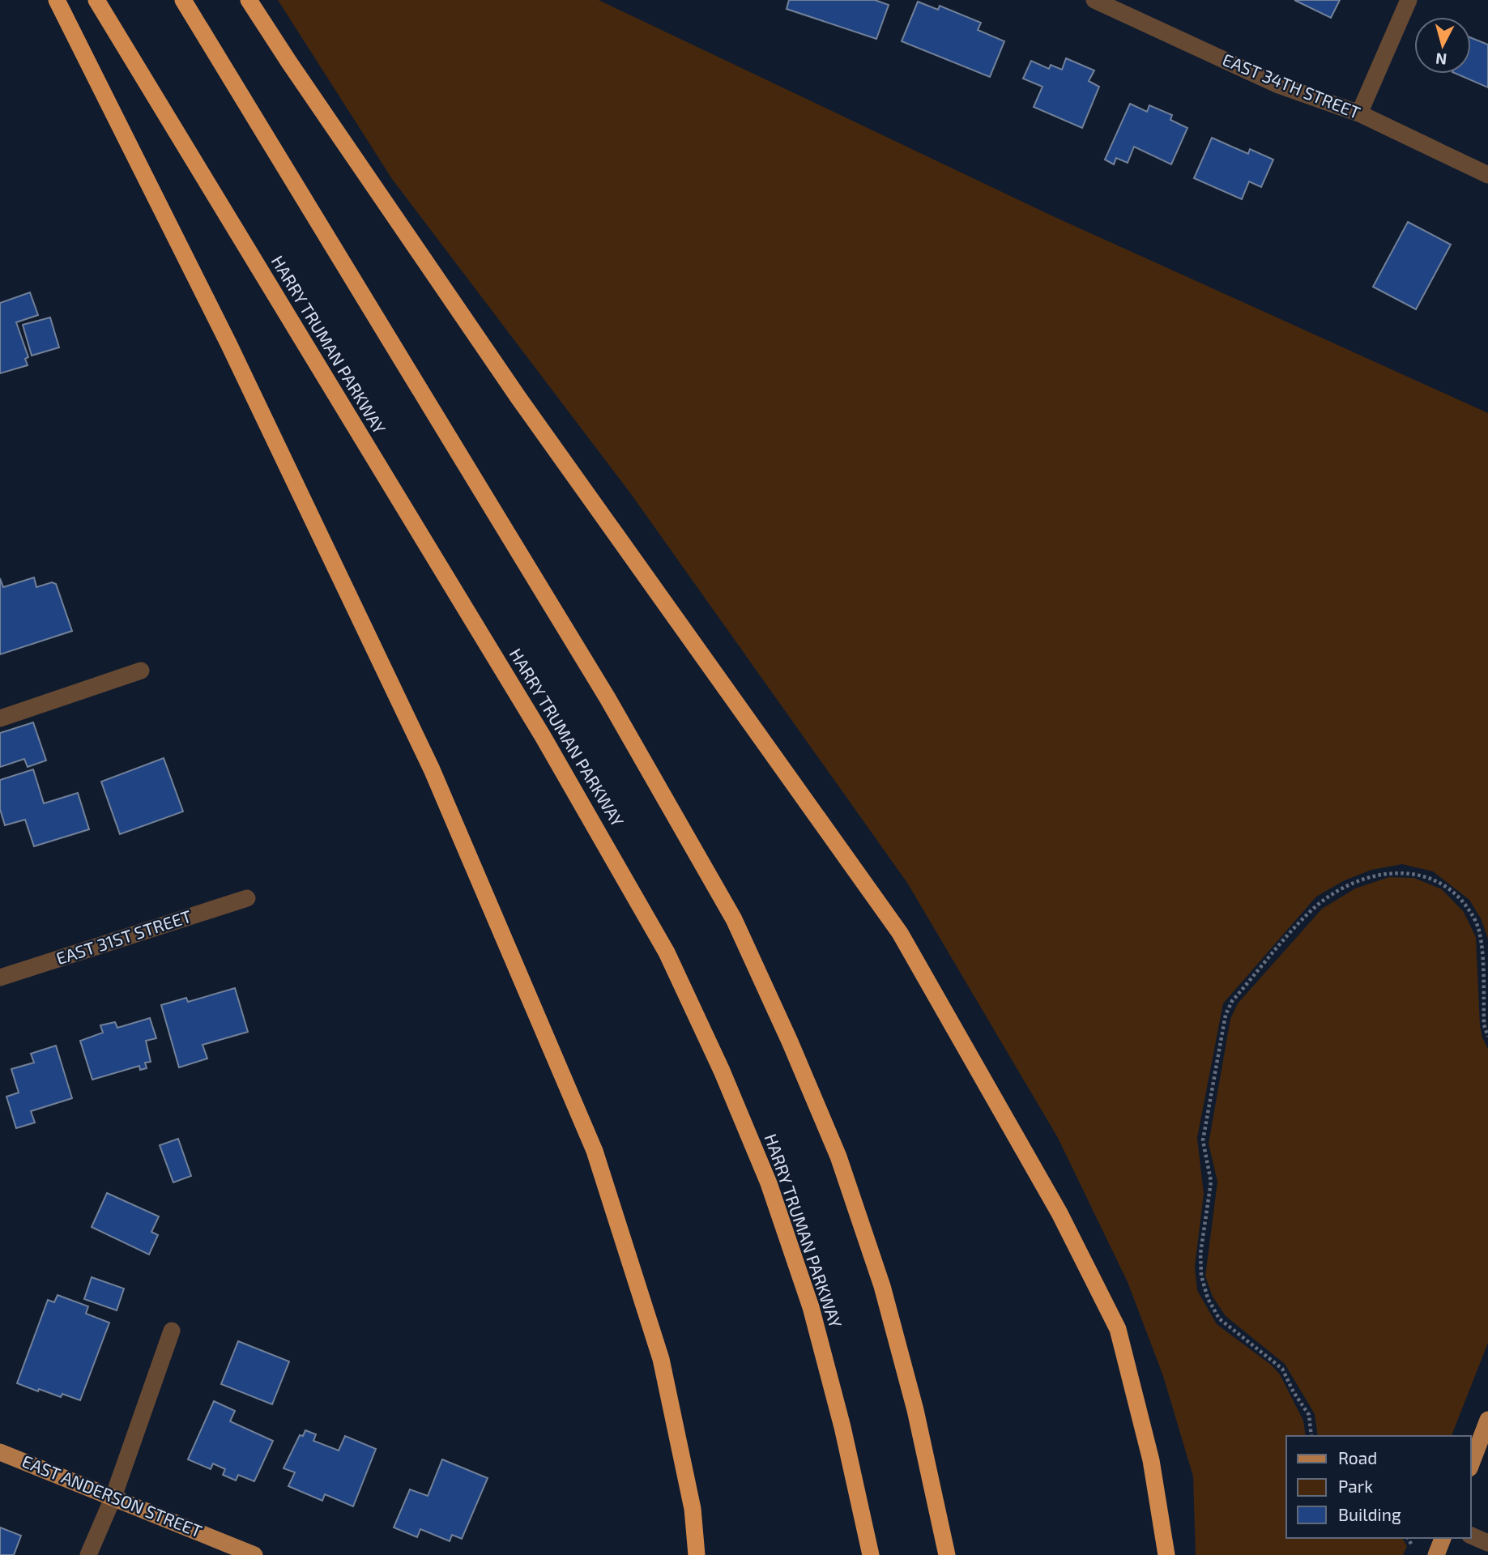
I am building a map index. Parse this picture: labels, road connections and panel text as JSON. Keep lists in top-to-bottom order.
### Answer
{
  "streets": {
    "highway": ["HARRY TRUMAN PARKWAY"],
    "main road": ["EAST ANDERSON STREET"],
    "street": ["EAST 34TH STREET", "EAST 31ST STREET"]
  },
  "legend": ["Road", "Park", "Building"],
  "north": "bottom"
}
